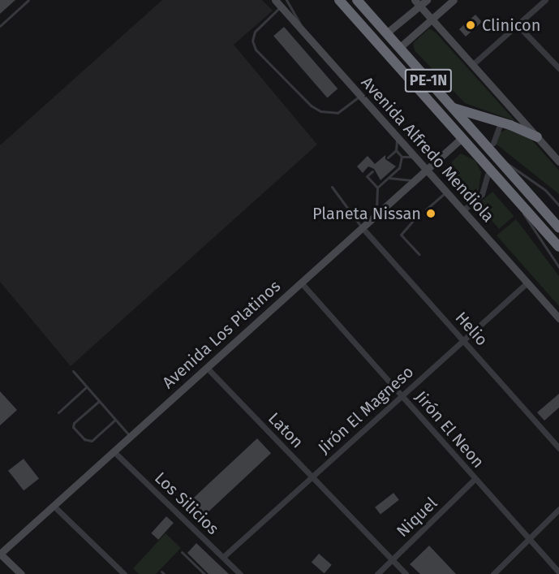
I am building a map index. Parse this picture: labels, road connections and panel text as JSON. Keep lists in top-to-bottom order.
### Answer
{
  "streets": {
    "highway": ["PE-1N"],
    "street": [
      "Avenida Alfredo Mendiola",
      "Helio",
      "Avenida Los Platinos",
      "Jirón El Magneso",
      "Jirón El Neon",
      "Laton",
      "Los Silicios",
      "Niquel"
    ]
  },
  "crossings": [
    ["PE-1N", "Avenida Los Platinos"],
    ["Avenida Alfredo Mendiola", "Avenida Los Platinos"],
    ["Avenida Alfredo Mendiola", "Jirón El Magneso"],
    ["Helio", "Avenida Los Platinos"],
    ["Helio", "Jirón El Magneso"],
    ["Avenida Los Platinos", "Jirón El Neon"],
    ["Avenida Los Platinos", "Laton"],
    ["Avenida Los Platinos", "Los Silicios"],
    ["Jirón El Magneso", "Jirón El Neon"],
    ["Jirón El Magneso", "Laton"],
    ["Jirón El Magneso", "Los Silicios"],
    ["Jirón El Neon", "Niquel"],
    ["Laton", "Niquel"]
  ],
  "places": ["Clinicon", "Planeta Nissan"]
}
